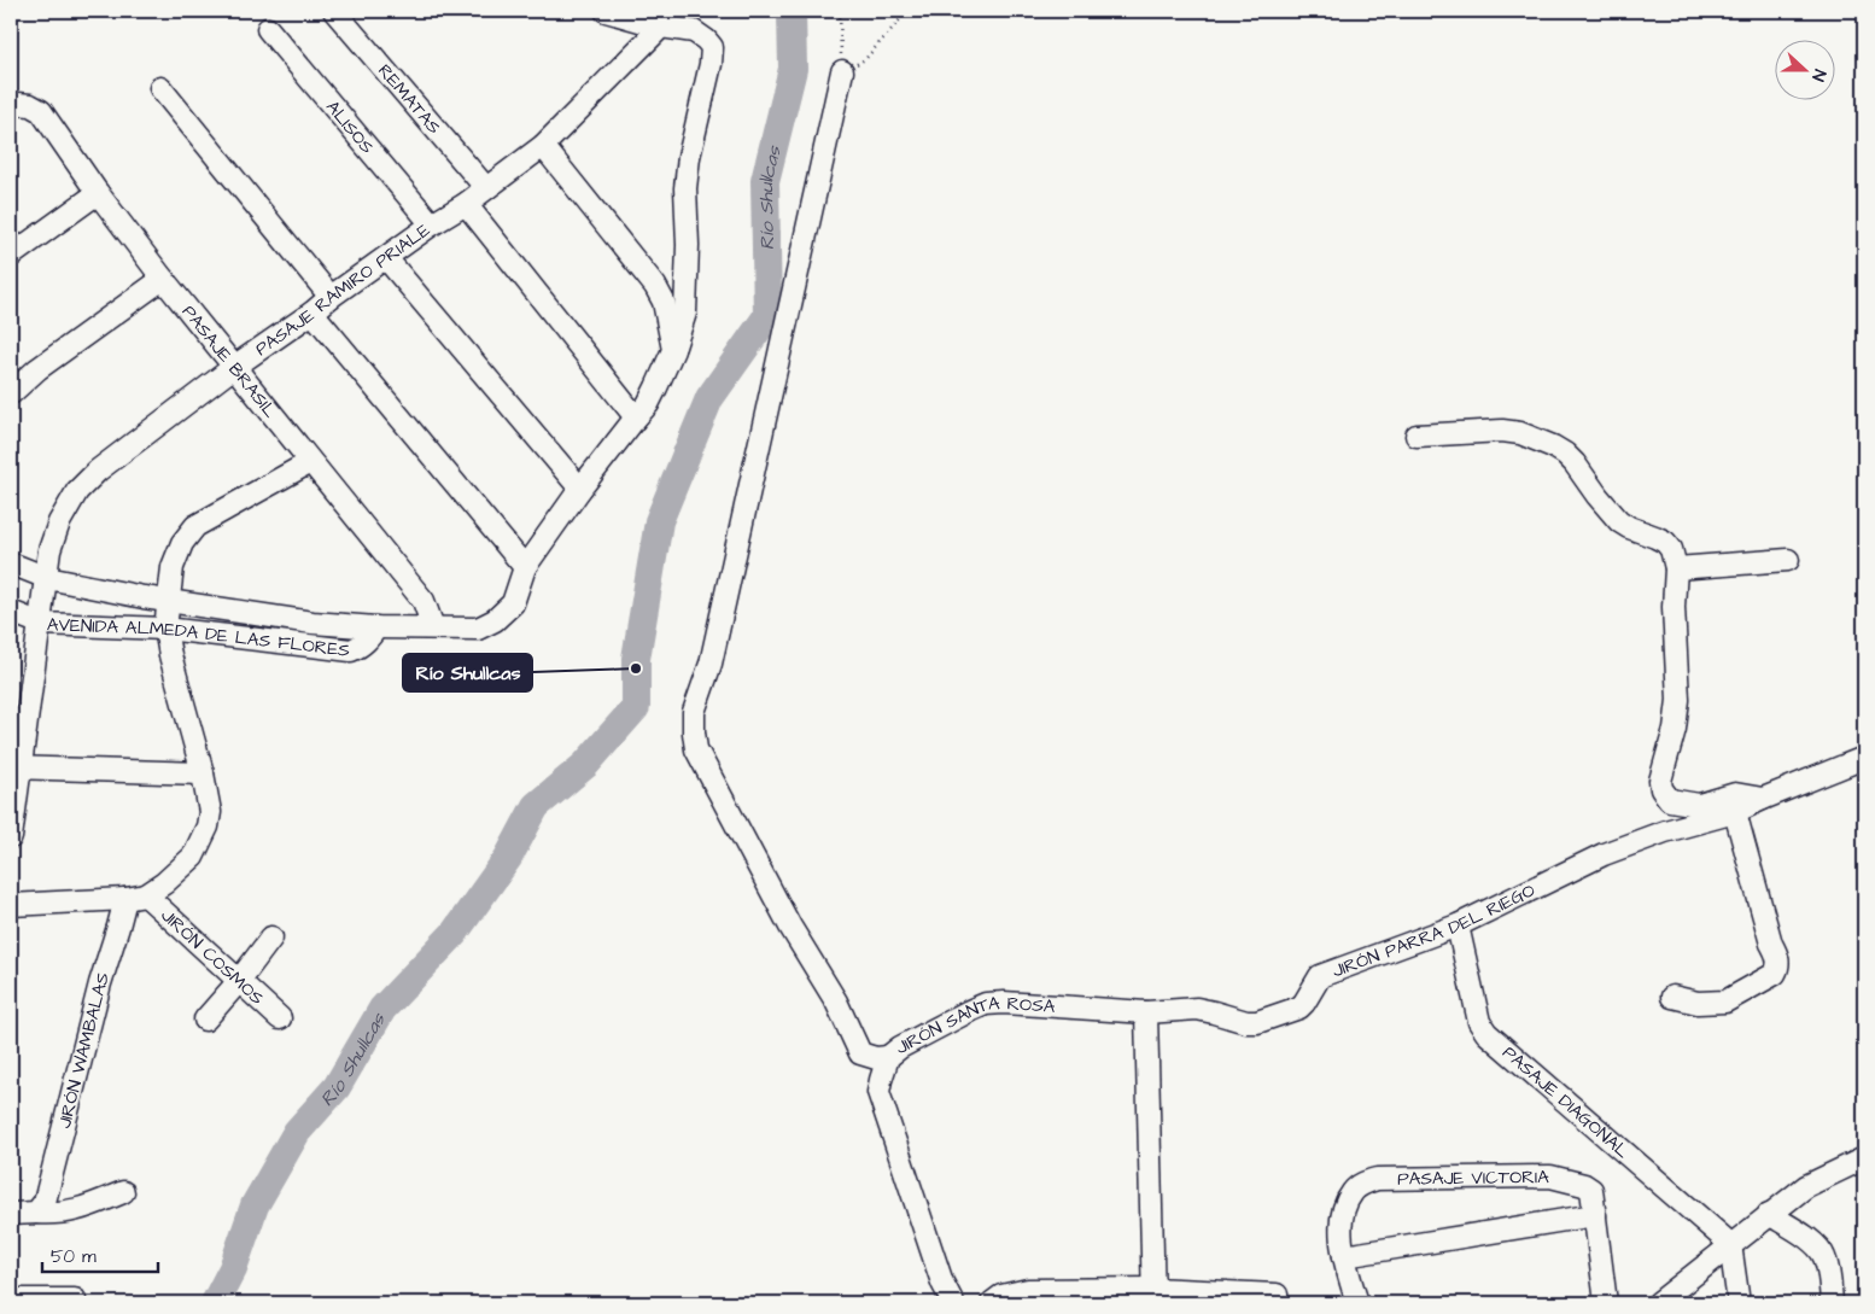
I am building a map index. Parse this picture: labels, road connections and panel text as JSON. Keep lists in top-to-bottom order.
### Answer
{
  "streets": {
    "street": [
      "REMATAS",
      "ALISOS",
      "PASAJE RAMIRO PRIALE",
      "PASAJE BRASIL",
      "AVENIDA ALMEDA DE LAS FLORES",
      "JIRÓN PARRA DEL RIEGO",
      "JIRÓN COSMOS",
      "JIRÓN SANTA ROSA",
      "JIRÓN WAMBALAS",
      "PASAJE DIAGONAL",
      "PASAJE VICTORIA"
    ]
  },
  "crossings": [
    ["REMATAS", "PASAJE RAMIRO PRIALE"],
    ["ALISOS", "PASAJE RAMIRO PRIALE"],
    ["PASAJE RAMIRO PRIALE", "PASAJE BRASIL"],
    ["PASAJE RAMIRO PRIALE", "AVENIDA ALMEDA DE LAS FLORES"],
    ["PASAJE BRASIL", "AVENIDA ALMEDA DE LAS FLORES"],
    ["JIRÓN PARRA DEL RIEGO", "JIRÓN SANTA ROSA"],
    ["JIRÓN PARRA DEL RIEGO", "PASAJE DIAGONAL"],
    ["JIRÓN COSMOS", "JIRÓN WAMBALAS"]
  ],
  "water": ["Río Shullcas"],
  "places": ["Río Shullcas"],
  "scale_bar": "50 m",
  "north": "right"
}
